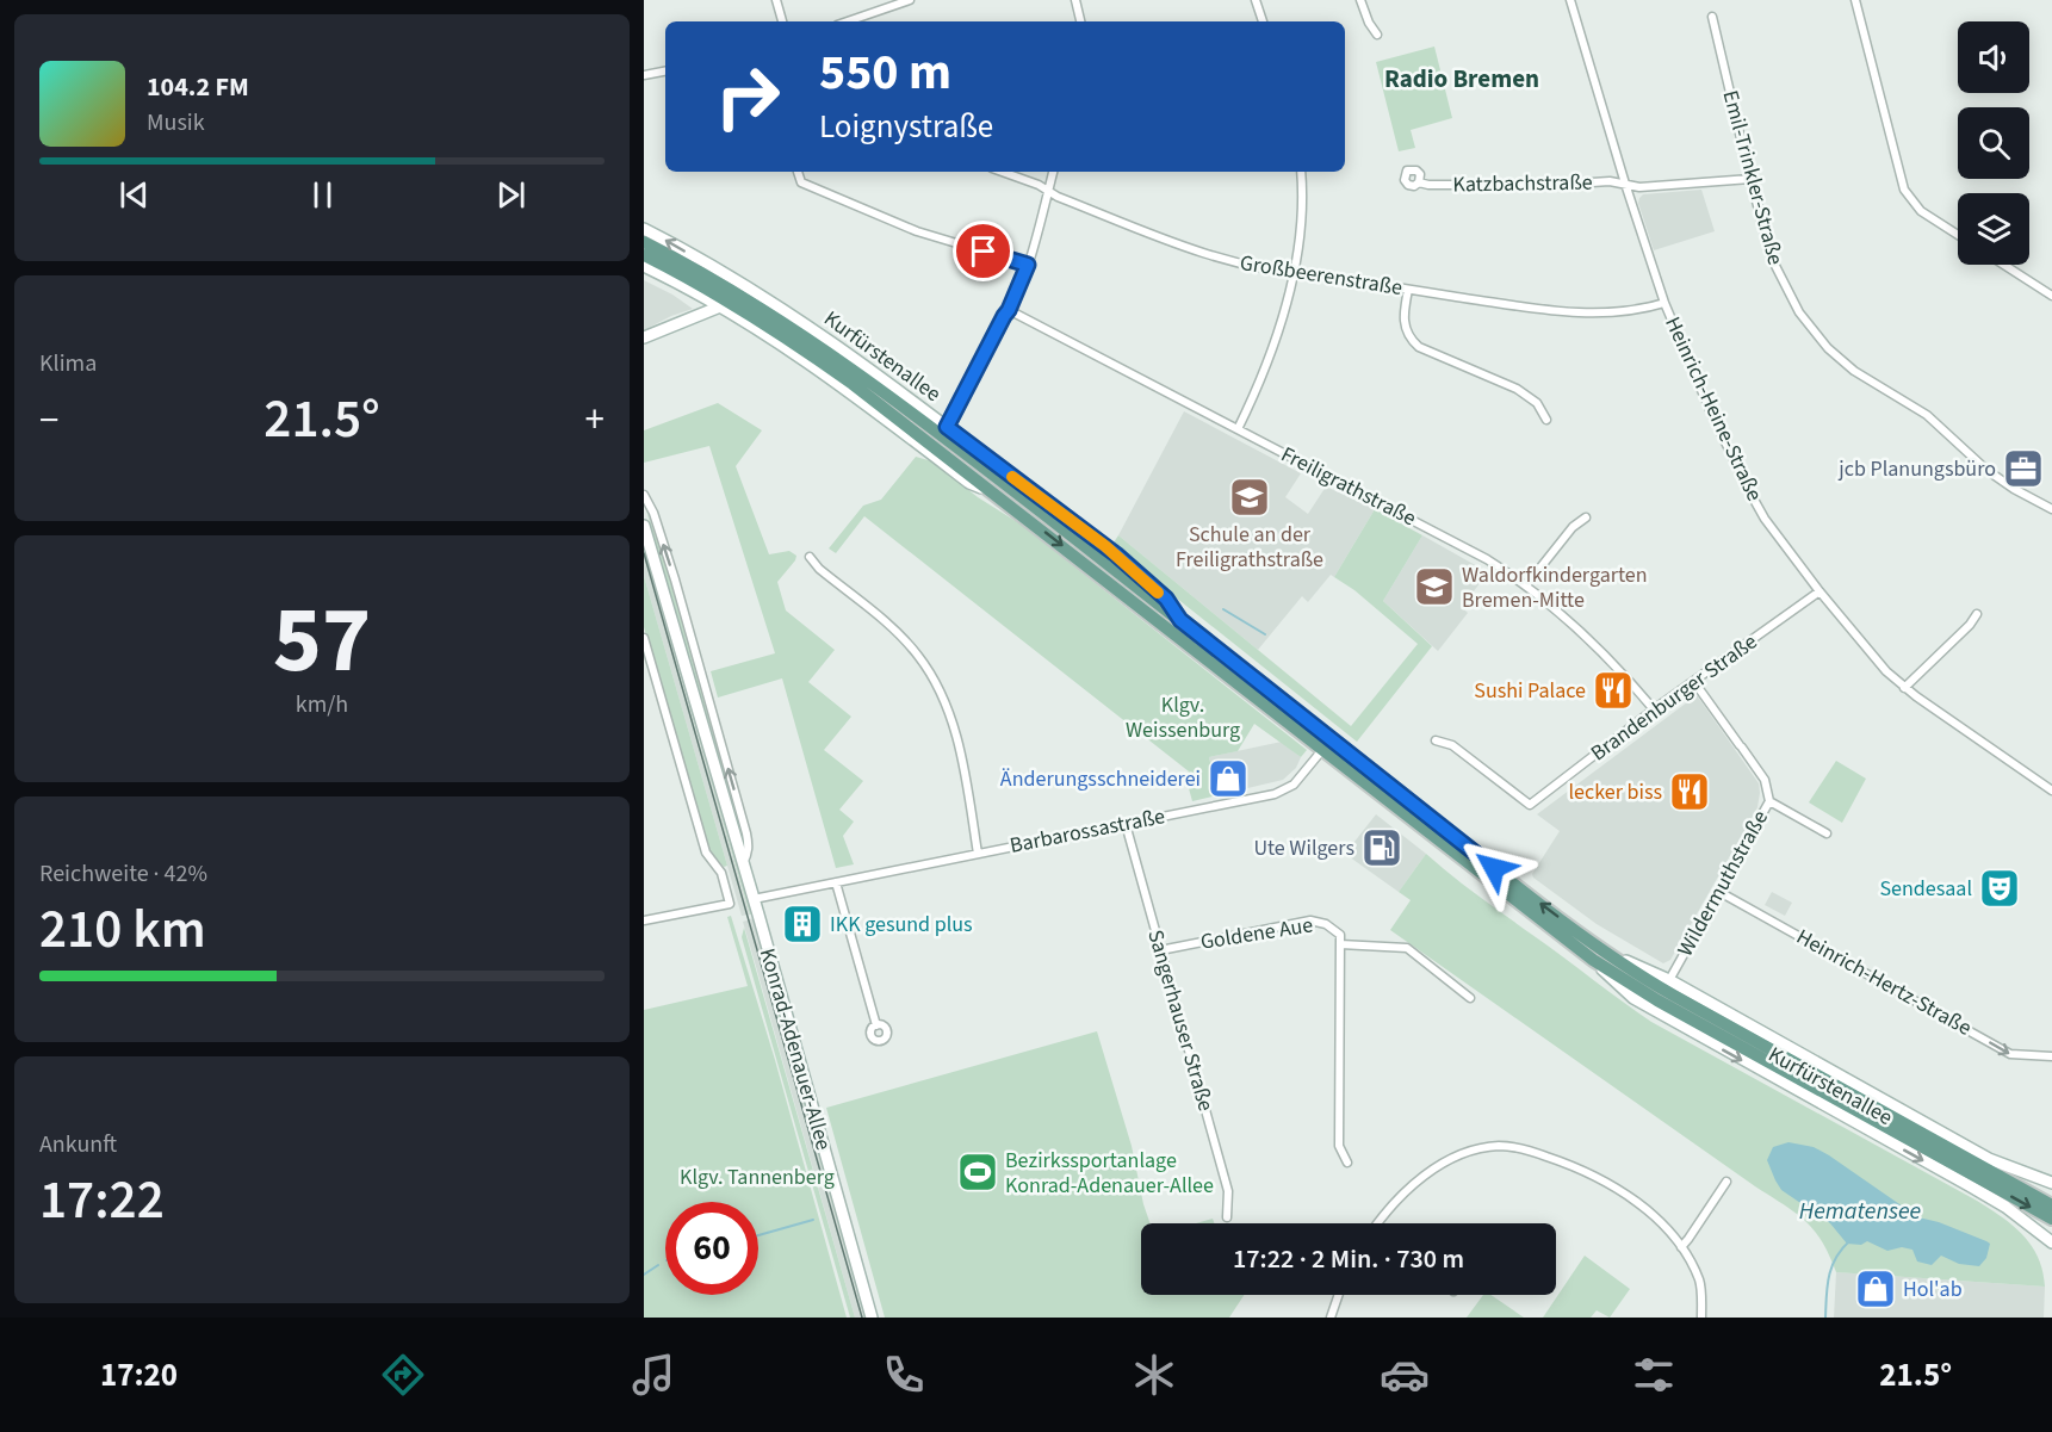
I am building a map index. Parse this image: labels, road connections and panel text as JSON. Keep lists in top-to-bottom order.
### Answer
{
  "streets": {
    "main road": ["Kurfürstenallee", "Konrad-Adenauer-Allee"],
    "street": [
      "Emil-Trinkler-Straße",
      "Katzbachstraße",
      "Großbeerenstraße",
      "Heinrich-Heine-Straße",
      "Freiligrathstraße",
      "Brandenburger Straße",
      "Barbarossastraße",
      "Wildermuthstraße",
      "Goldene Aue",
      "Heinrich-Hertz-Straße",
      "Sangerhauser Straße"
    ]
  },
  "crossings": [
    ["Emil-Trinkler-Straße", "Katzbachstraße"],
    ["Katzbachstraße", "Heinrich-Heine-Straße"],
    ["Großbeerenstraße", "Heinrich-Heine-Straße"],
    ["Kurfürstenallee", "Barbarossastraße"],
    ["Kurfürstenallee", "Wildermuthstraße"],
    ["Heinrich-Heine-Straße", "Brandenburger Straße"],
    ["Freiligrathstraße", "Brandenburger Straße"],
    ["Brandenburger Straße", "Wildermuthstraße"],
    ["Barbarossastraße", "Sangerhauser Straße"],
    ["Barbarossastraße", "Konrad-Adenauer-Allee"],
    ["Wildermuthstraße", "Heinrich-Hertz-Straße"],
    ["Goldene Aue", "Sangerhauser Straße"]
  ],
  "one_way": ["Heinrich-Hertz-Straße"],
  "districts": ["Radio Bremen"],
  "water": ["Hematensee"],
  "parks": ["Klgv. Weissenburg", "Klgv. Tannenberg"],
  "places": {
    "office": ["jcb Planungsbüro"],
    "school or university": ["Schule an der Freiligrathstraße", "Waldorfkindergarten Bremen-Mitte"],
    "restaurant": ["Sushi Palace", "lecker biss"],
    "shop": ["Änderungsschneiderei", "Hol'ab"],
    "fuel station": ["Ute Wilgers"],
    "theatre": ["Sendesaal"],
    "building": ["IKK gesund plus"],
    "sports": ["Bezirkssportanlage Konrad-Adenauer-Allee"]
  },
  "page": {
    "turn": ["550 m", "Loignystraße"],
    "song": ["104.2 FM", "Musik"],
    "tile": [
      "Klima",
      ["57", "km/h"],
      ["Reichweite · 42%", "210 km"],
      ["Ankunft", "17:22"]
    ],
    "heat": ["−", "21.5°", "+"],
    "limit": "60",
    "trip": "17:22 · 2 Min. · 730 m",
    "tabs": ["17:20", "21.5°"]
  }
}
